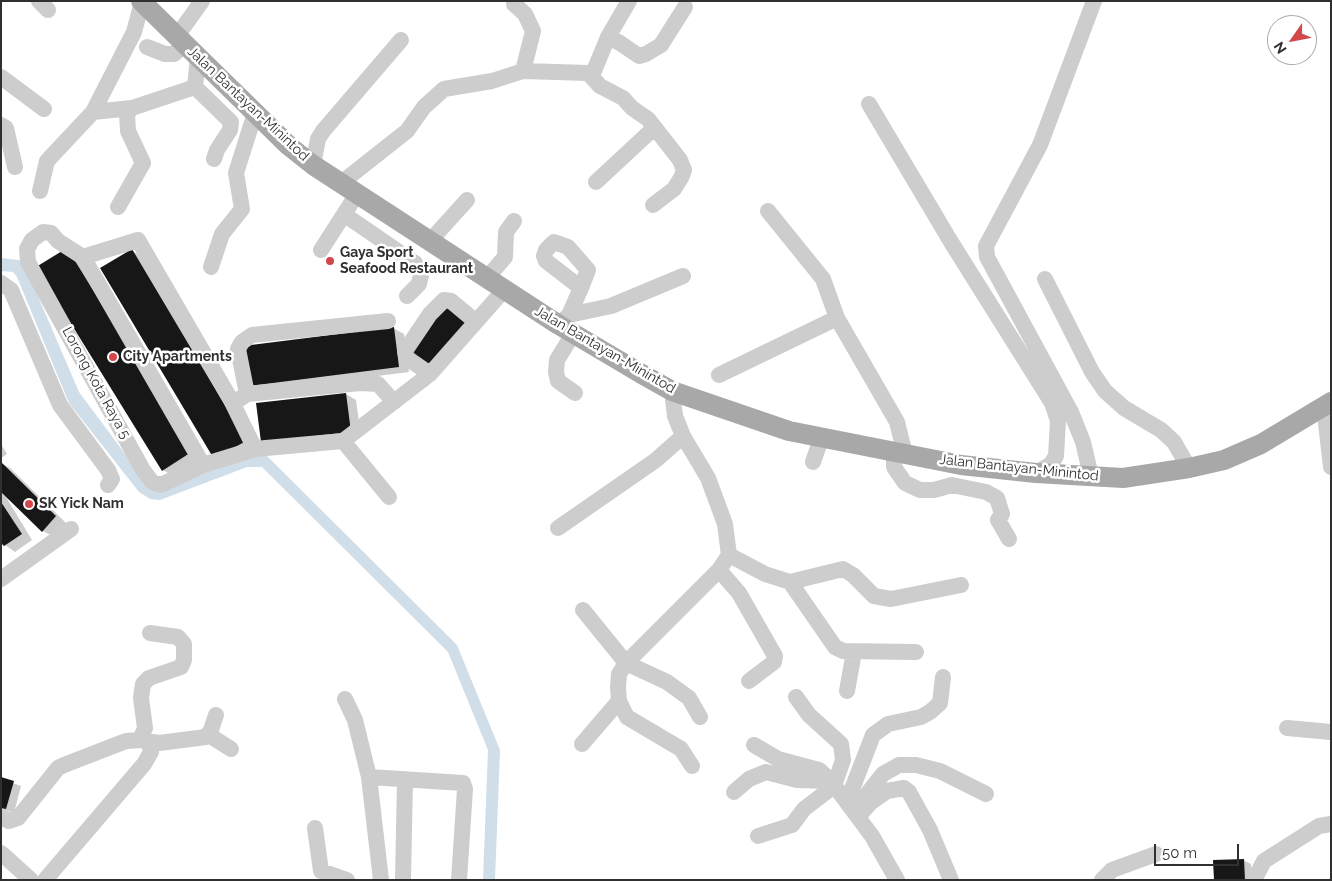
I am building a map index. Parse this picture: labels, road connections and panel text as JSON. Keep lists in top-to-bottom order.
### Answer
{
  "streets": {
    "main road": ["Jalan Bantayan-Minintod"],
    "street": ["Lorong Kota Raya 5"]
  },
  "places": ["Gaya Sport Seafood Restaurant", "City Apartments", "SK Yick Nam"],
  "scale_bar": "50 m",
  "north": "bottom left"
}
